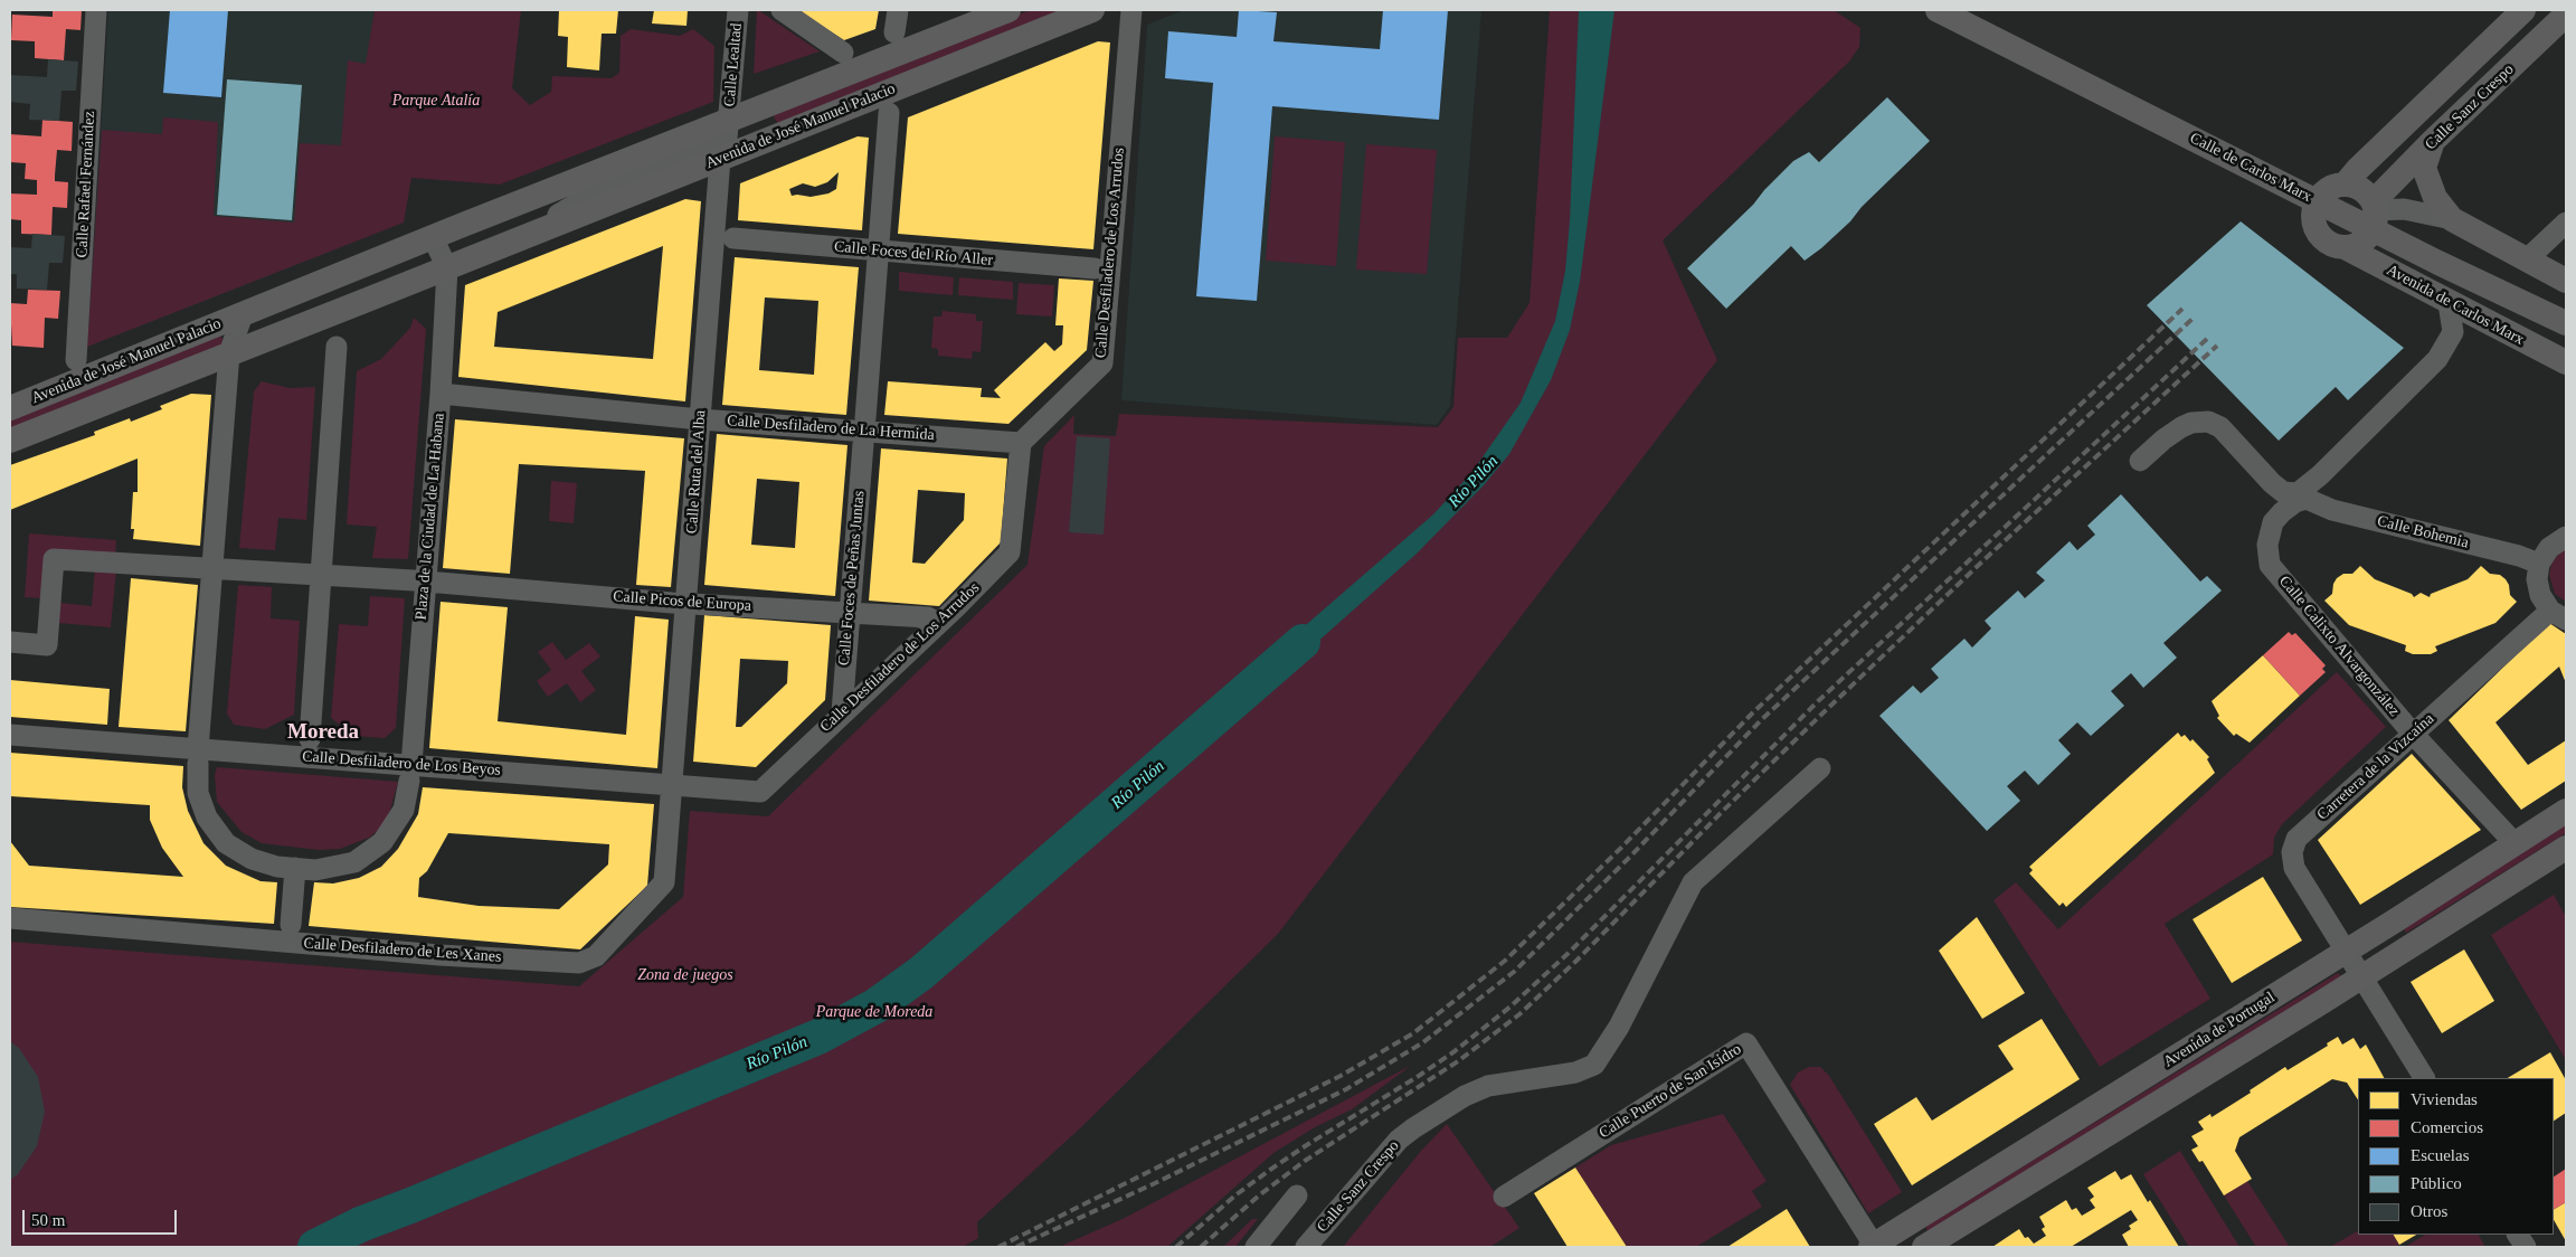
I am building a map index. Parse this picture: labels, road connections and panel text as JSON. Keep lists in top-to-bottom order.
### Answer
{
  "streets": {
    "main road": [
      "Calle Sanz Crespo",
      "Avenida de José Manuel Palacio",
      "Calle de Carlos Marx",
      "Avenida de Carlos Marx",
      "Avenida de Portugal"
    ],
    "street": [
      "Calle Lealtad",
      "Calle Rafael Fernández",
      "Calle Desfiladero de Los Arrudos",
      "Calle Foces del Río Aller",
      "Calle Desfiladero de La Hermida",
      "Calle Ruta del Alba",
      "Plaza de la Ciudad de La Habana",
      "Calle Bohemia",
      "Calle Foces de Peñas Juntas",
      "Calle Picos de Europa",
      "Calle Calixto Alvargonzález",
      "Calle Desfiladero de Los Beyos",
      "Carretera de la Vizcaína",
      "Calle Desfiladero de Les Xanes",
      "Calle Puerto de San Isidro"
    ]
  },
  "crossings": [
    ["Calle Lealtad", "Avenida de José Manuel Palacio"],
    ["Calle Sanz Crespo", "Avenida de Carlos Marx"],
    ["Avenida de José Manuel Palacio", "Calle Ruta del Alba"],
    ["Avenida de José Manuel Palacio", "Plaza de la Ciudad de La Habana"],
    ["Calle Desfiladero de Los Arrudos", "Calle Desfiladero de La Hermida"],
    ["Calle Desfiladero de Los Arrudos", "Calle Foces de Peñas Juntas"],
    ["Calle Desfiladero de Los Arrudos", "Calle Picos de Europa"],
    ["Calle Desfiladero de Los Arrudos", "Calle Desfiladero de Los Beyos"],
    ["Calle Desfiladero de La Hermida", "Calle Ruta del Alba"],
    ["Calle Desfiladero de La Hermida", "Plaza de la Ciudad de La Habana"],
    ["Calle Ruta del Alba", "Calle Picos de Europa"],
    ["Calle Ruta del Alba", "Calle Desfiladero de Los Beyos"],
    ["Calle Ruta del Alba", "Calle Desfiladero de Les Xanes"],
    ["Plaza de la Ciudad de La Habana", "Calle Picos de Europa"],
    ["Plaza de la Ciudad de La Habana", "Calle Desfiladero de Los Beyos"],
    ["Calle Bohemia", "Calle Calixto Alvargonzález"],
    ["Calle Foces de Peñas Juntas", "Calle Picos de Europa"],
    ["Calle Calixto Alvargonzález", "Carretera de la Vizcaína"],
    ["Calle Calixto Alvargonzález", "Avenida de Portugal"],
    ["Calle Desfiladero de Los Beyos", "Calle Desfiladero de Les Xanes"],
    ["Carretera de la Vizcaína", "Avenida de Portugal"],
    ["Avenida de Portugal", "Calle Puerto de San Isidro"]
  ],
  "districts": ["Moreda"],
  "water": ["Río Pilón"],
  "parks": ["Parque Atalía", "Zona de juegos", "Parque de Moreda"],
  "legend": [
    "Viviendas",
    "Comercios",
    "Escuelas",
    "Público",
    "Otros"
  ],
  "scale_bar": "50 m"
}
